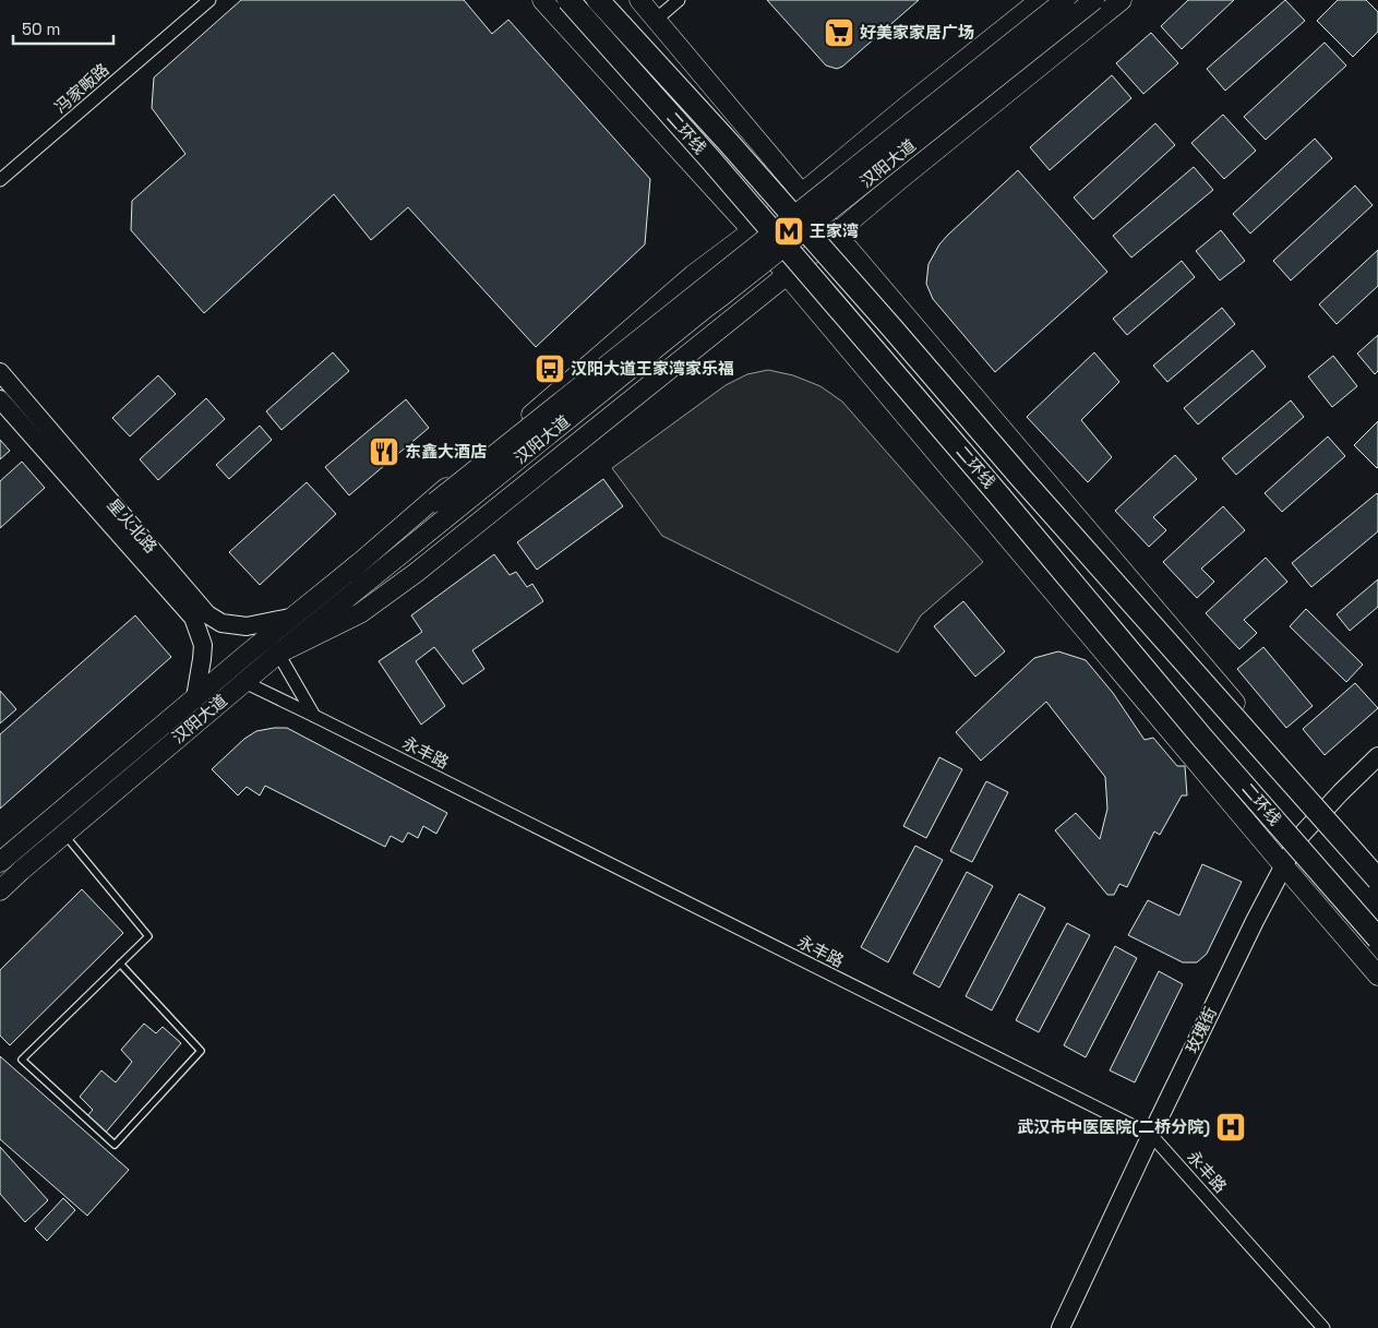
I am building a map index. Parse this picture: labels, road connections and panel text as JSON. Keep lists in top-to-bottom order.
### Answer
{
  "streets": {
    "highway": ["二环线"],
    "main road": ["汉阳大道"],
    "street": [
      "冯家畈路",
      "星火北路",
      "永丰路",
      "玫瑰街"
    ]
  },
  "crossings": [
    ["汉阳大道", "星火北路"],
    ["汉阳大道", "永丰路"],
    ["永丰路", "玫瑰街"]
  ],
  "places": {
    "supermarket": ["好美家家居广场"],
    "metro station": ["王家湾"],
    "bus stop": ["汉阳大道王家湾家乐福"],
    "restaurant": ["东鑫大酒店"],
    "hospital": ["武汉市中医医院(二桥分院)"]
  },
  "scale_bar": "50 m"
}
